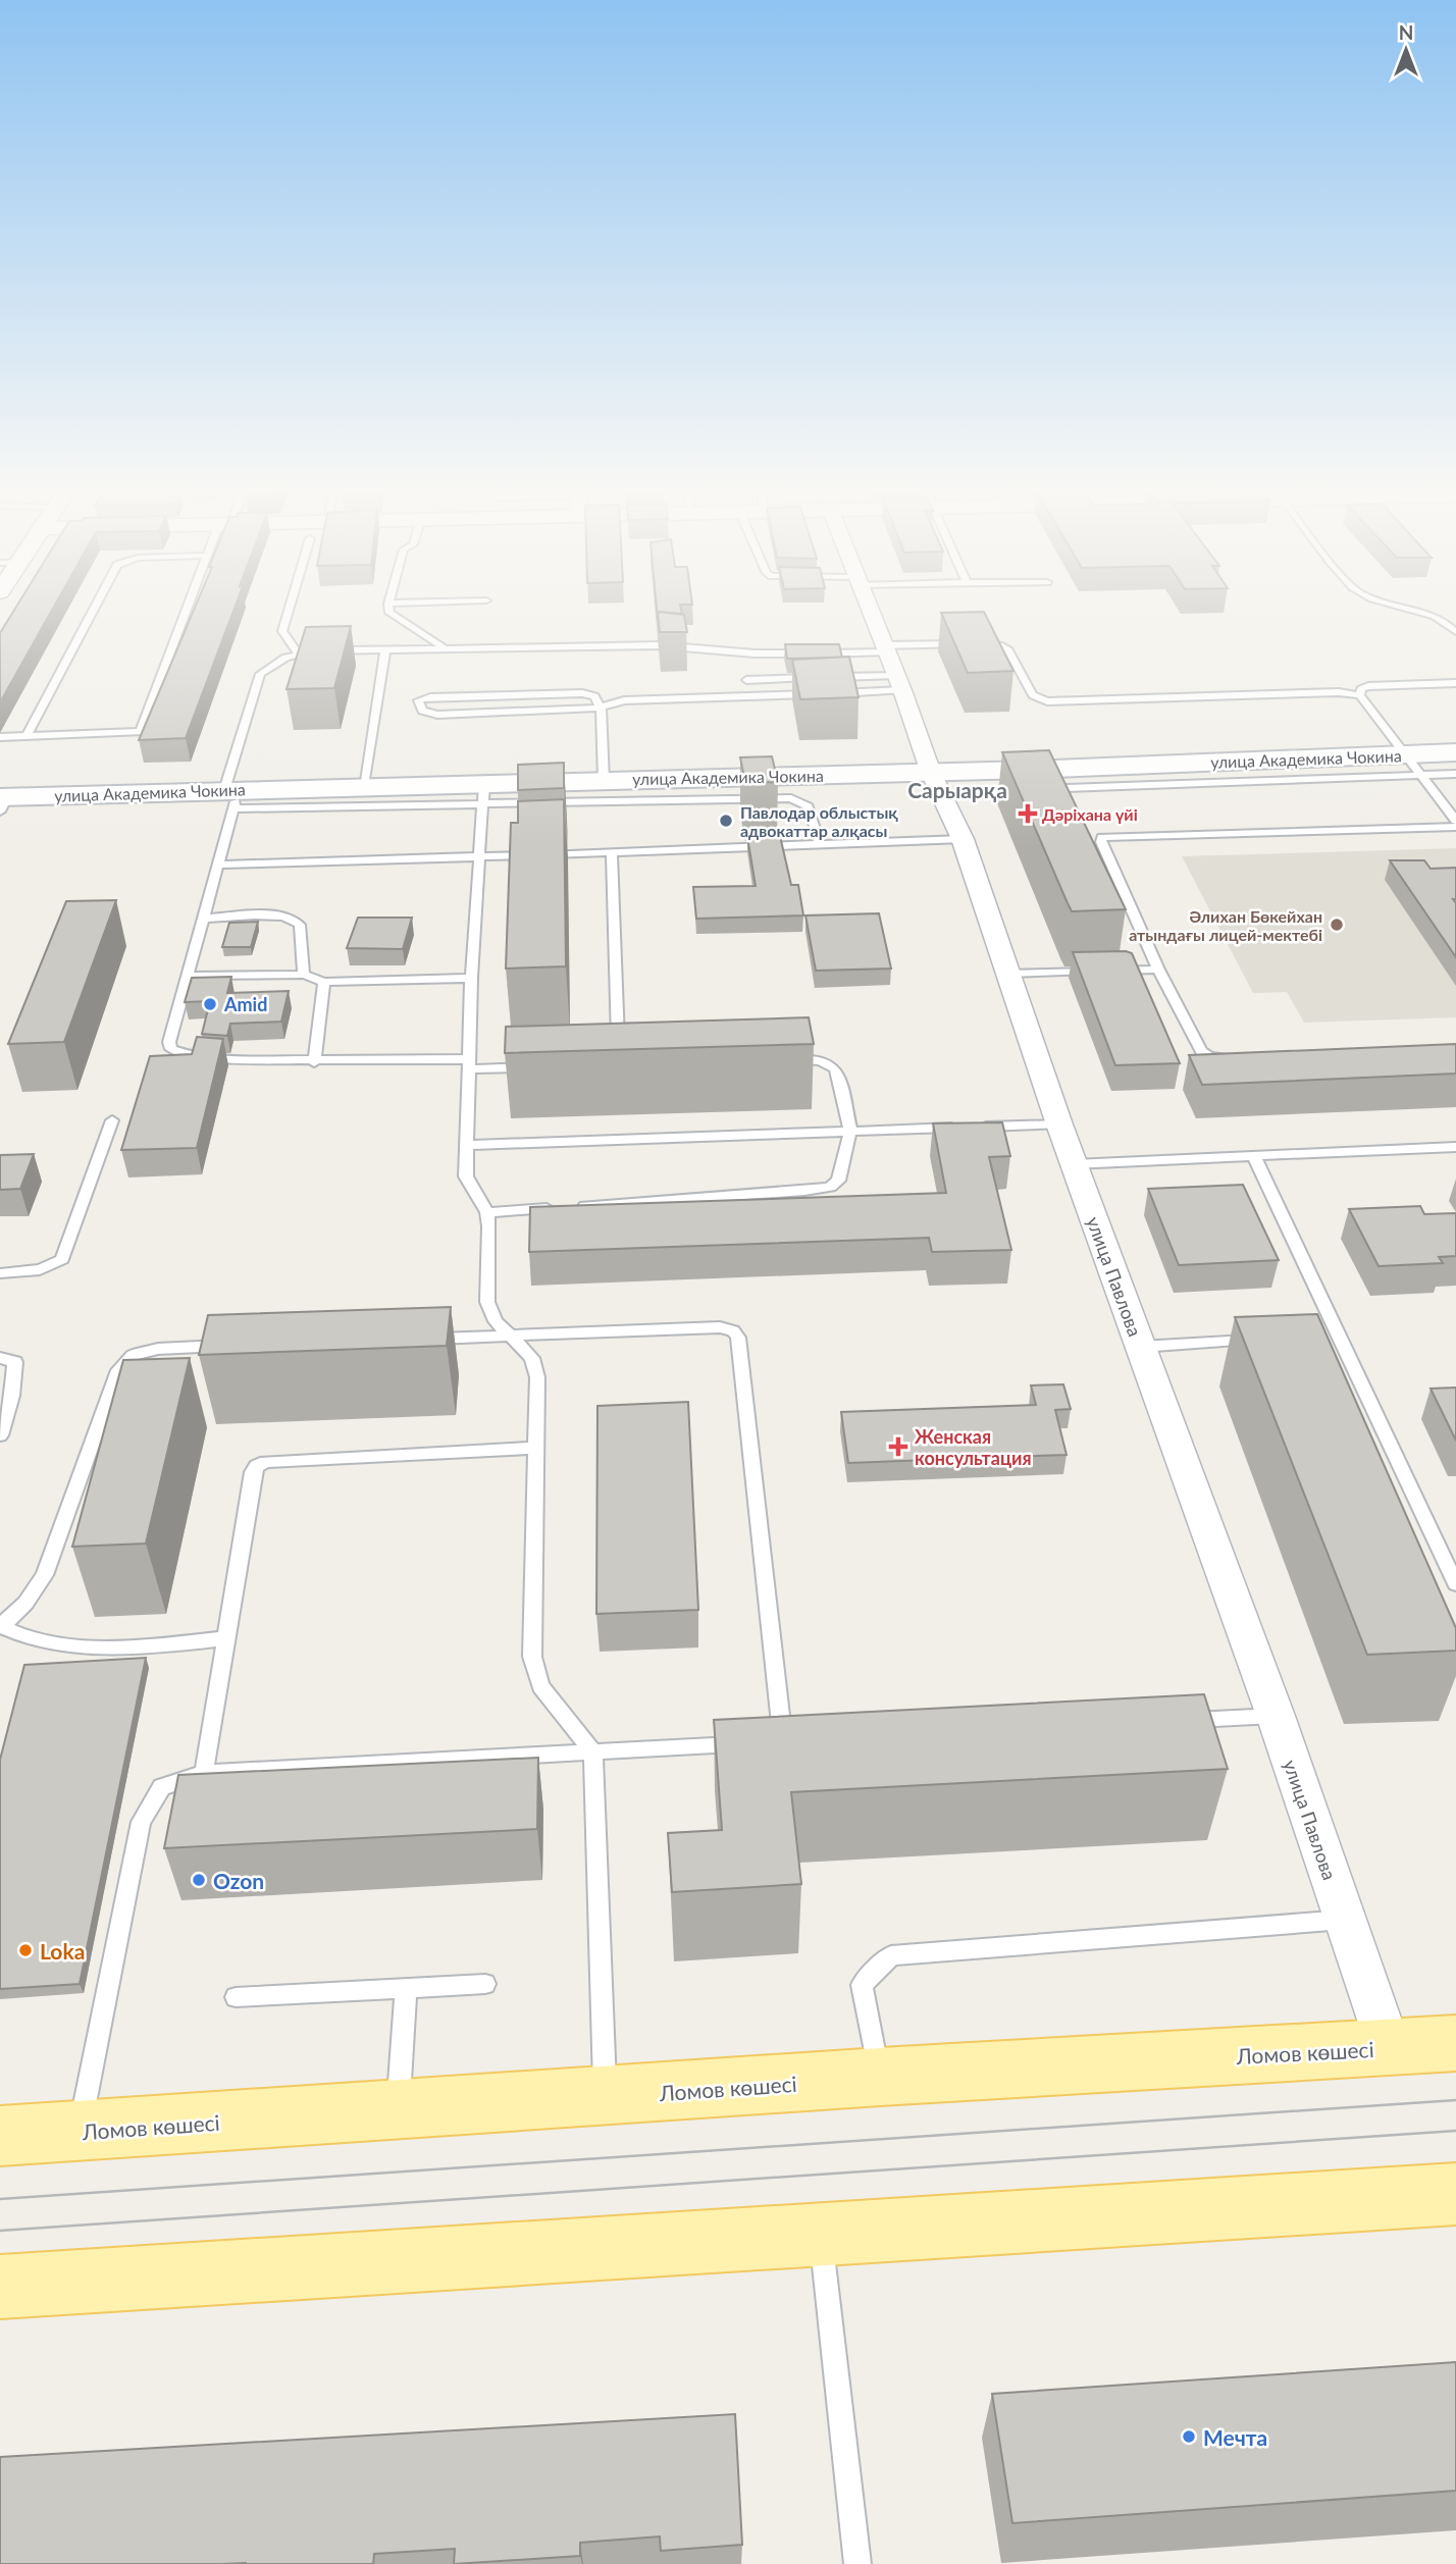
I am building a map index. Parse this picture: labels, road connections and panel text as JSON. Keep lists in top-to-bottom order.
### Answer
{
  "streets": {
    "main road": ["улица Академика Чокина", "Ломов көшесі"],
    "street": ["улица Павлова"]
  },
  "crossings": [
    ["улица Академика Чокина", "улица Павлова"],
    ["улица Павлова", "Ломов көшесі"]
  ],
  "districts": ["Сарыарқа"],
  "places": {
    "health": ["Дәріхана үйі", "Женская консультация"],
    "other": [
      "Павлодар облыстық адвокаттар алқасы",
      "Әлихан Бөкейхан атындағы лицей-мектебі",
      "Amid",
      "Ozon",
      "Loka",
      "Мечта"
    ]
  },
  "north": "top"
}
